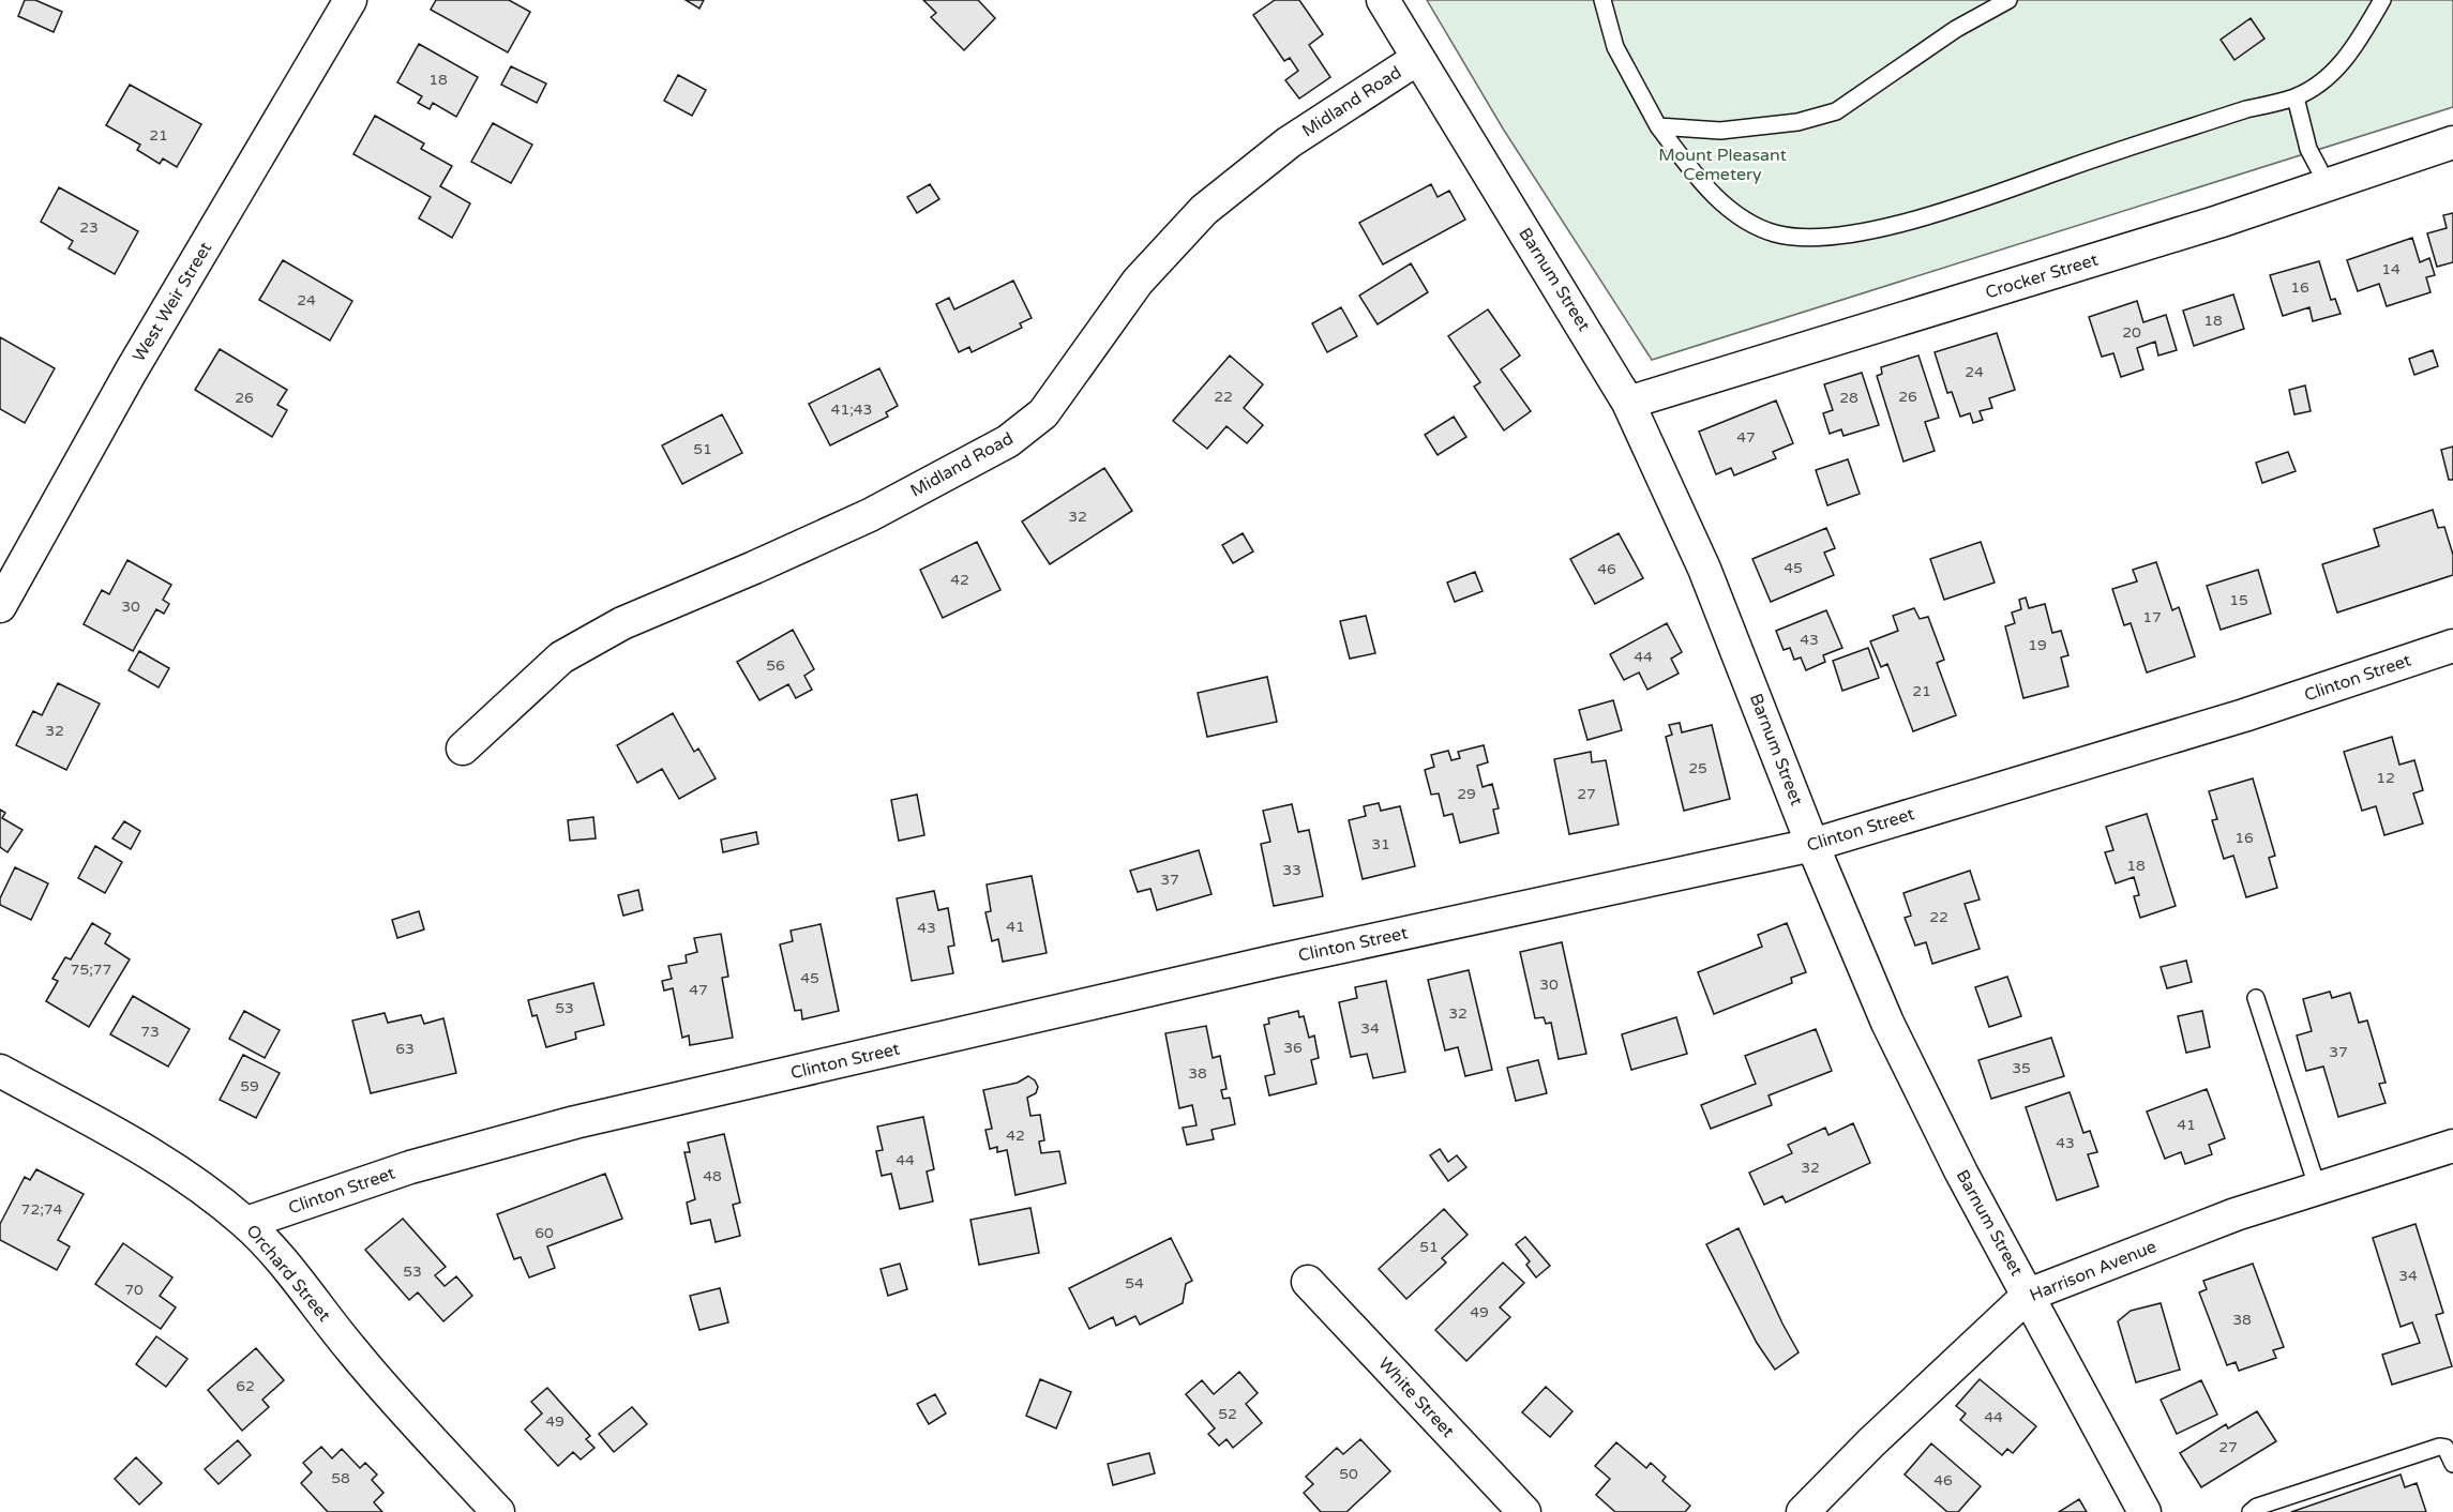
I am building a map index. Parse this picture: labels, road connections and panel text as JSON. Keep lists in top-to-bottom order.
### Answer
{
  "streets": {
    "street": [
      "Midland Road",
      "Crocker Street",
      "Barnum Street",
      "West Weir Street",
      "Clinton Street",
      "Harrison Avenue",
      "Orchard Street",
      "White Street"
    ]
  },
  "crossings": [
    ["Midland Road", "Barnum Street"],
    ["Crocker Street", "Barnum Street"],
    ["Barnum Street", "Clinton Street"],
    ["Barnum Street", "Harrison Avenue"],
    ["Clinton Street", "Orchard Street"]
  ],
  "parks": ["Mount Pleasant Cemetery"],
  "house_numbers": [
    "18",
    "21",
    "23",
    "14",
    "16",
    "24",
    "18",
    "20",
    "24",
    "22",
    "26",
    "26",
    "28",
    "41;43",
    "47",
    "51",
    "32",
    "45",
    "46",
    "42",
    "15",
    "30",
    "17",
    "43",
    "19",
    "44",
    "56",
    "21",
    "32",
    "25",
    "12",
    "29",
    "27",
    "16",
    "31",
    "18",
    "33",
    "37",
    "22",
    "41",
    "43",
    "75;77",
    "45",
    "30",
    "47",
    "53",
    "32",
    "34",
    "73",
    "36",
    "63",
    "37",
    "35",
    "38",
    "59",
    "41",
    "42",
    "43",
    "44",
    "32",
    "48",
    "72;74",
    "60",
    "51",
    "53",
    "34",
    "54",
    "70",
    "49",
    "38",
    "62",
    "52",
    "44",
    "49",
    "27",
    "50",
    "58",
    "46"
  ]
}
